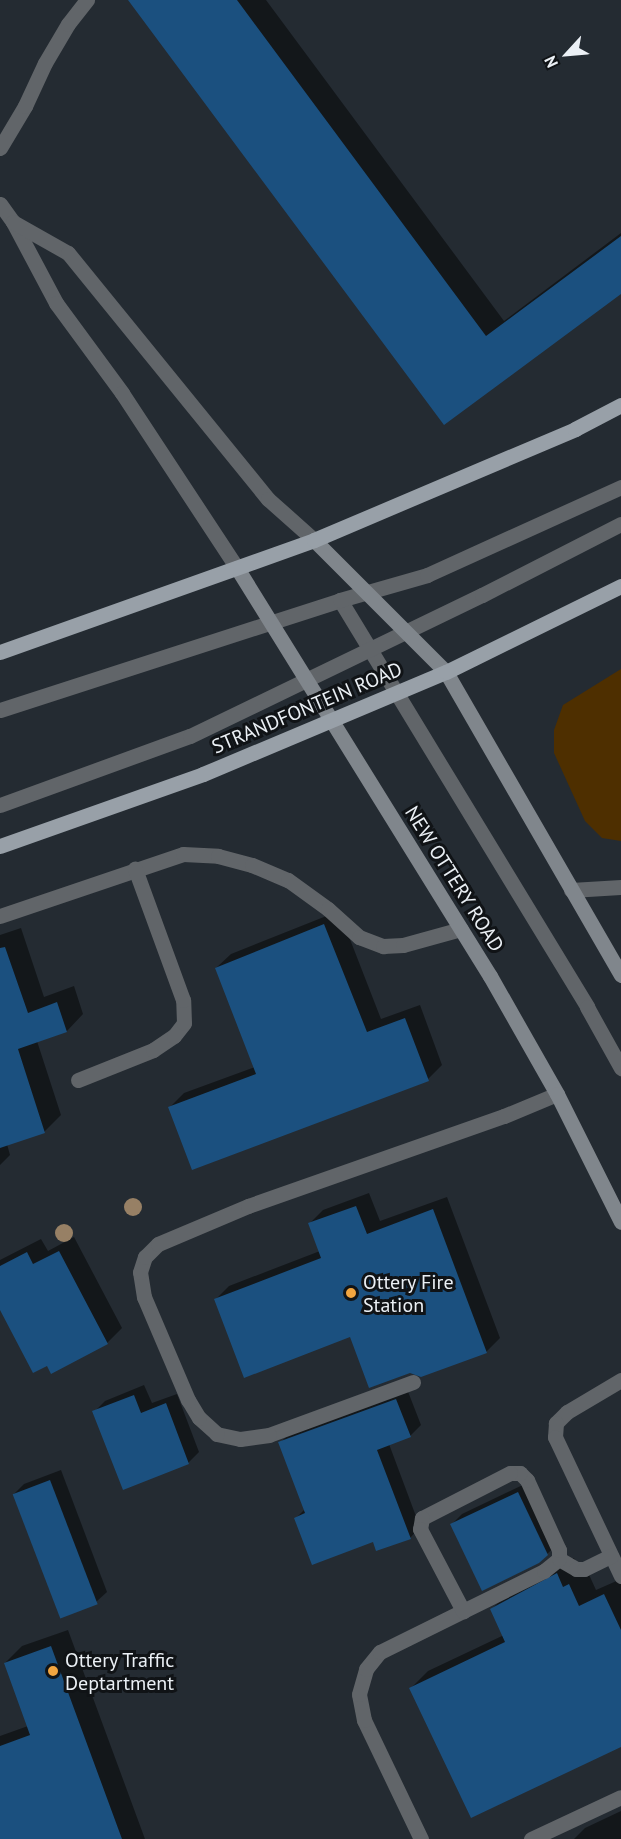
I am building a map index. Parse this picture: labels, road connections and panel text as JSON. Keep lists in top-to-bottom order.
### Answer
{
  "streets": {
    "main road": ["STRANDFONTEIN ROAD", "NEW OTTERY ROAD"]
  },
  "crossings": [
    ["STRANDFONTEIN ROAD", "NEW OTTERY ROAD"]
  ],
  "places": ["Ottery Fire Station", "Ottery Traffic Deptartment"],
  "north": "bottom left"
}
